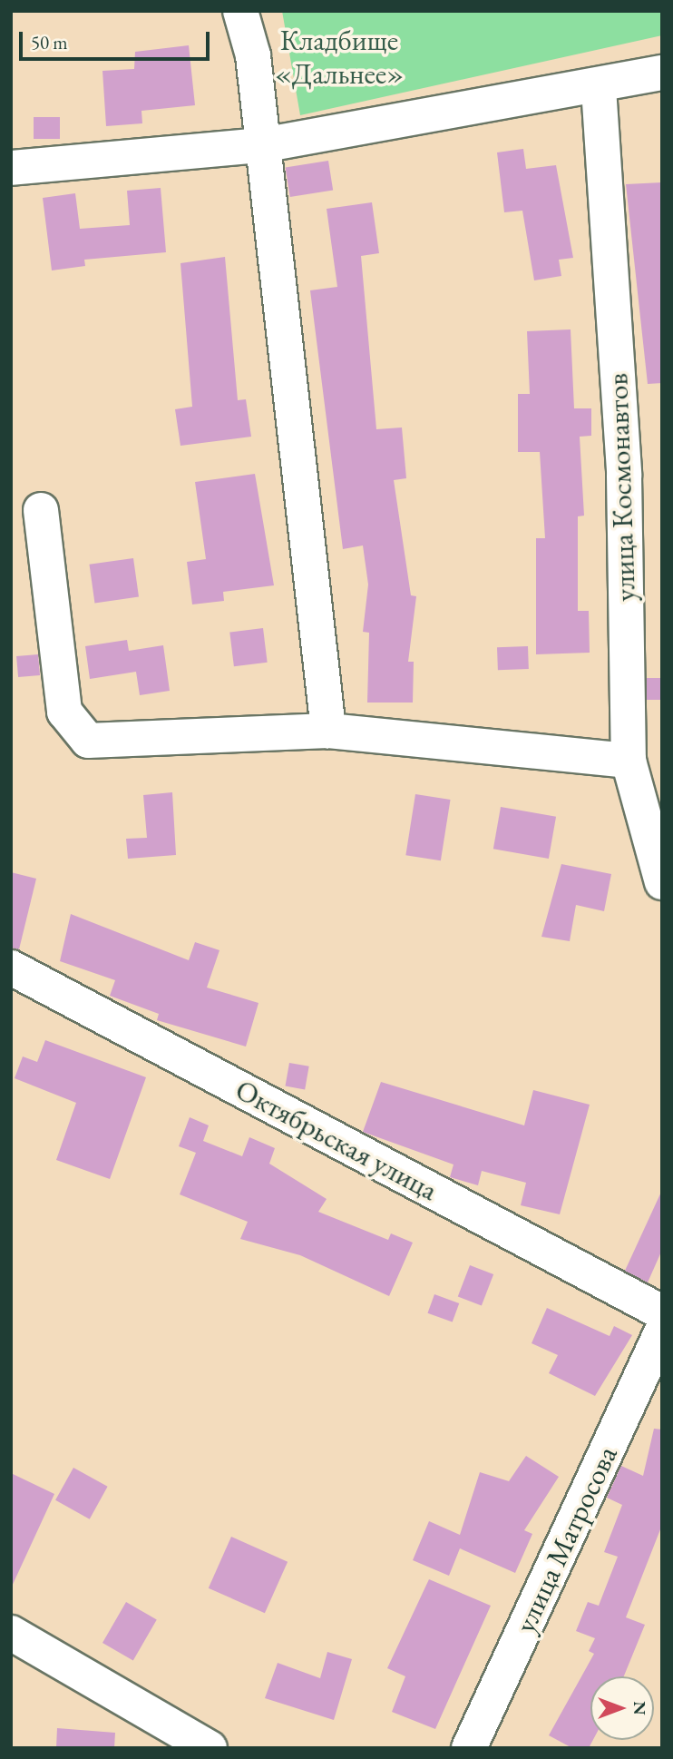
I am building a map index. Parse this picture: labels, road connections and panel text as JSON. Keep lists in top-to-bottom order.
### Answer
{
  "streets": {
    "street": ["улица Космонавтов", "Октябрьская улица", "улица Матросова"]
  },
  "parks": ["Кладбище «Дальнее»"],
  "scale_bar": "50 m",
  "north": "right"
}
